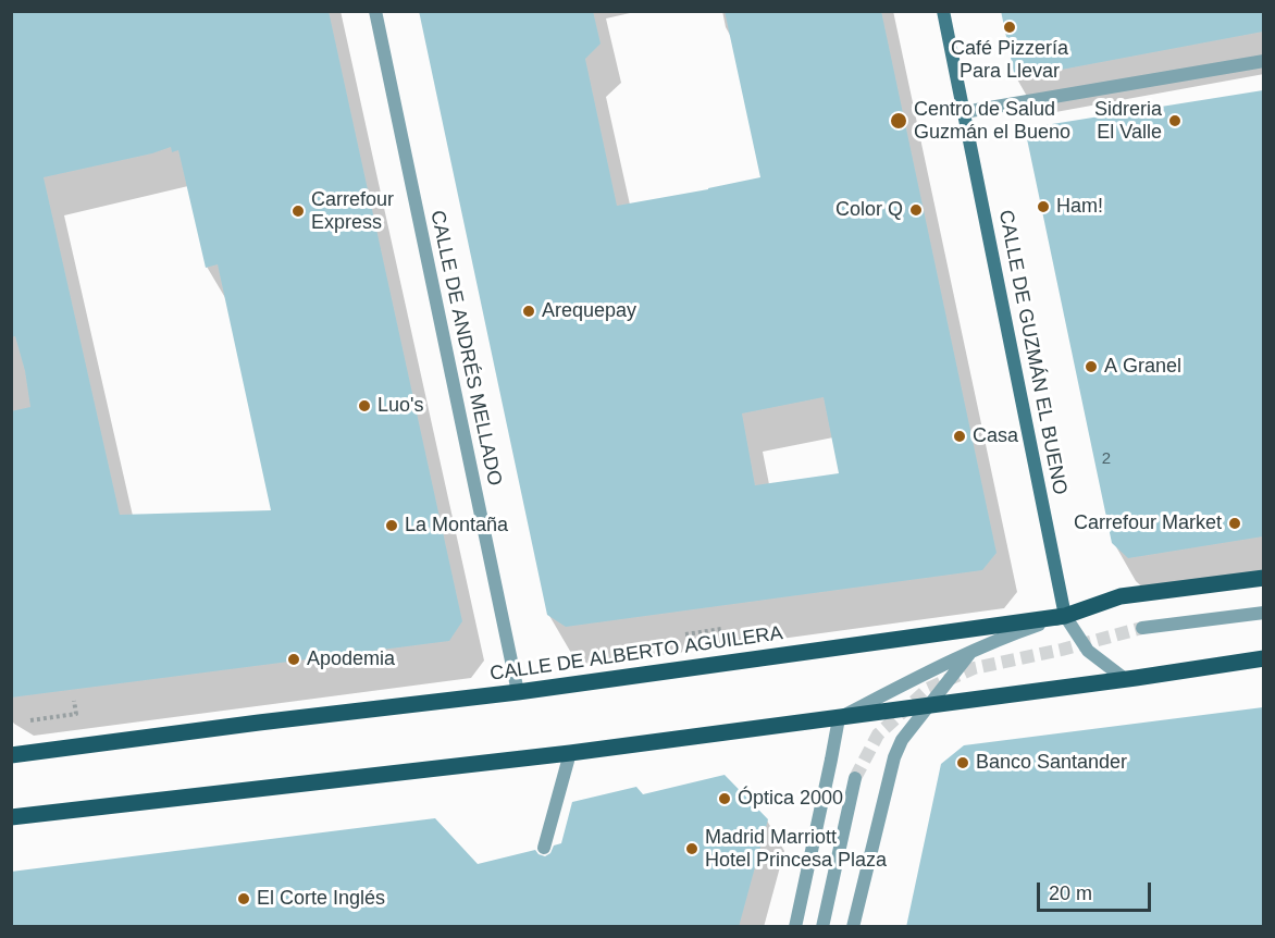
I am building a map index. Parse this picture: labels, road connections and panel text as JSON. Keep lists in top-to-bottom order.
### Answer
{
  "streets": {
    "main road": ["CALLE DE ALBERTO AGUILERA"],
    "street": ["CALLE DE ANDRÉS MELLADO", "CALLE DE GUZMÁN EL BUENO"]
  },
  "crossings": [
    ["CALLE DE ANDRÉS MELLADO", "CALLE DE ALBERTO AGUILERA"],
    ["CALLE DE GUZMÁN EL BUENO", "CALLE DE ALBERTO AGUILERA"]
  ],
  "places": [
    "Café Pizzería Para Llevar",
    "Centro de Salud Guzmán el Bueno",
    "Sidreria El Valle",
    "Ham!",
    "Color Q",
    "Carrefour Express",
    "Arequepay",
    "A Granel",
    "Luo's",
    "Casa",
    "Carrefour Market",
    "La Montaña",
    "Apodemia",
    "Banco Santander",
    "Óptica 2000",
    "Madrid Marriott Hotel Princesa Plaza",
    "El Corte Inglés"
  ],
  "house_numbers": ["2"],
  "scale_bar": "20 m"
}
